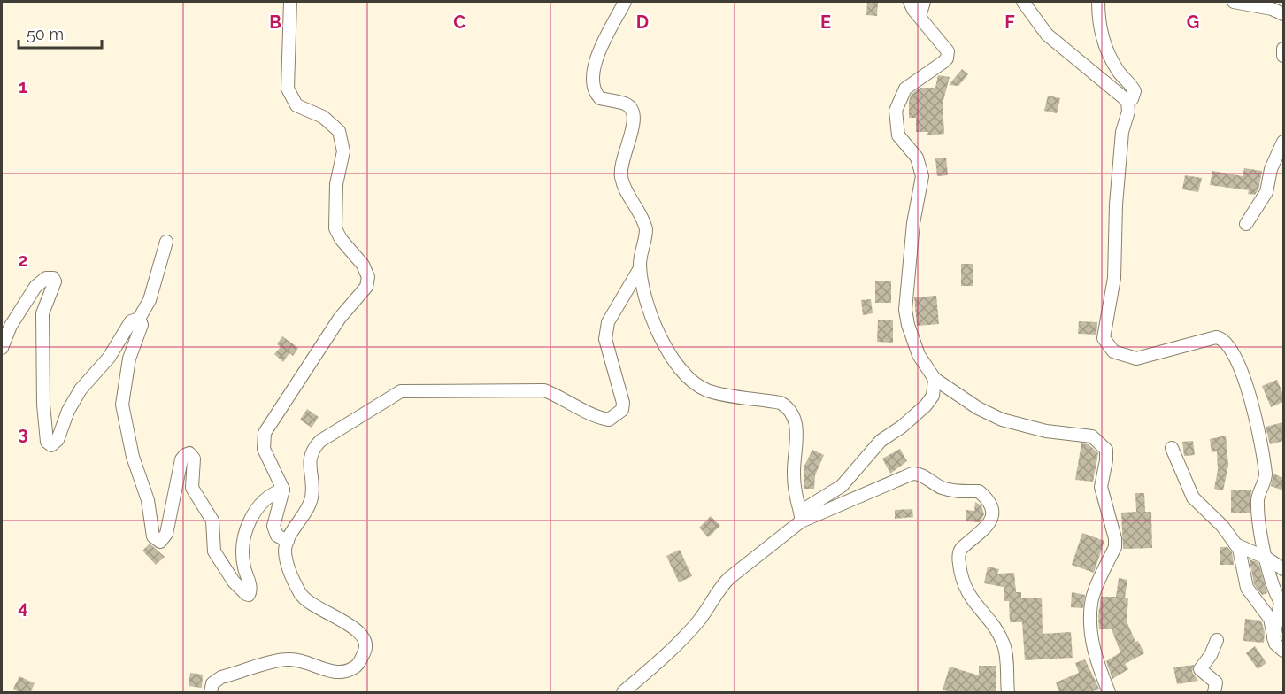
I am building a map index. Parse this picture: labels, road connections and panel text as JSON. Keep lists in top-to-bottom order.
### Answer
{
  "scale_bar": "50 m",
  "grid": {
    "columns": [
      "B",
      "C",
      "D",
      "E",
      "F",
      "G"
    ],
    "rows": [
      "1",
      "2",
      "3",
      "4"
    ]
  }
}
